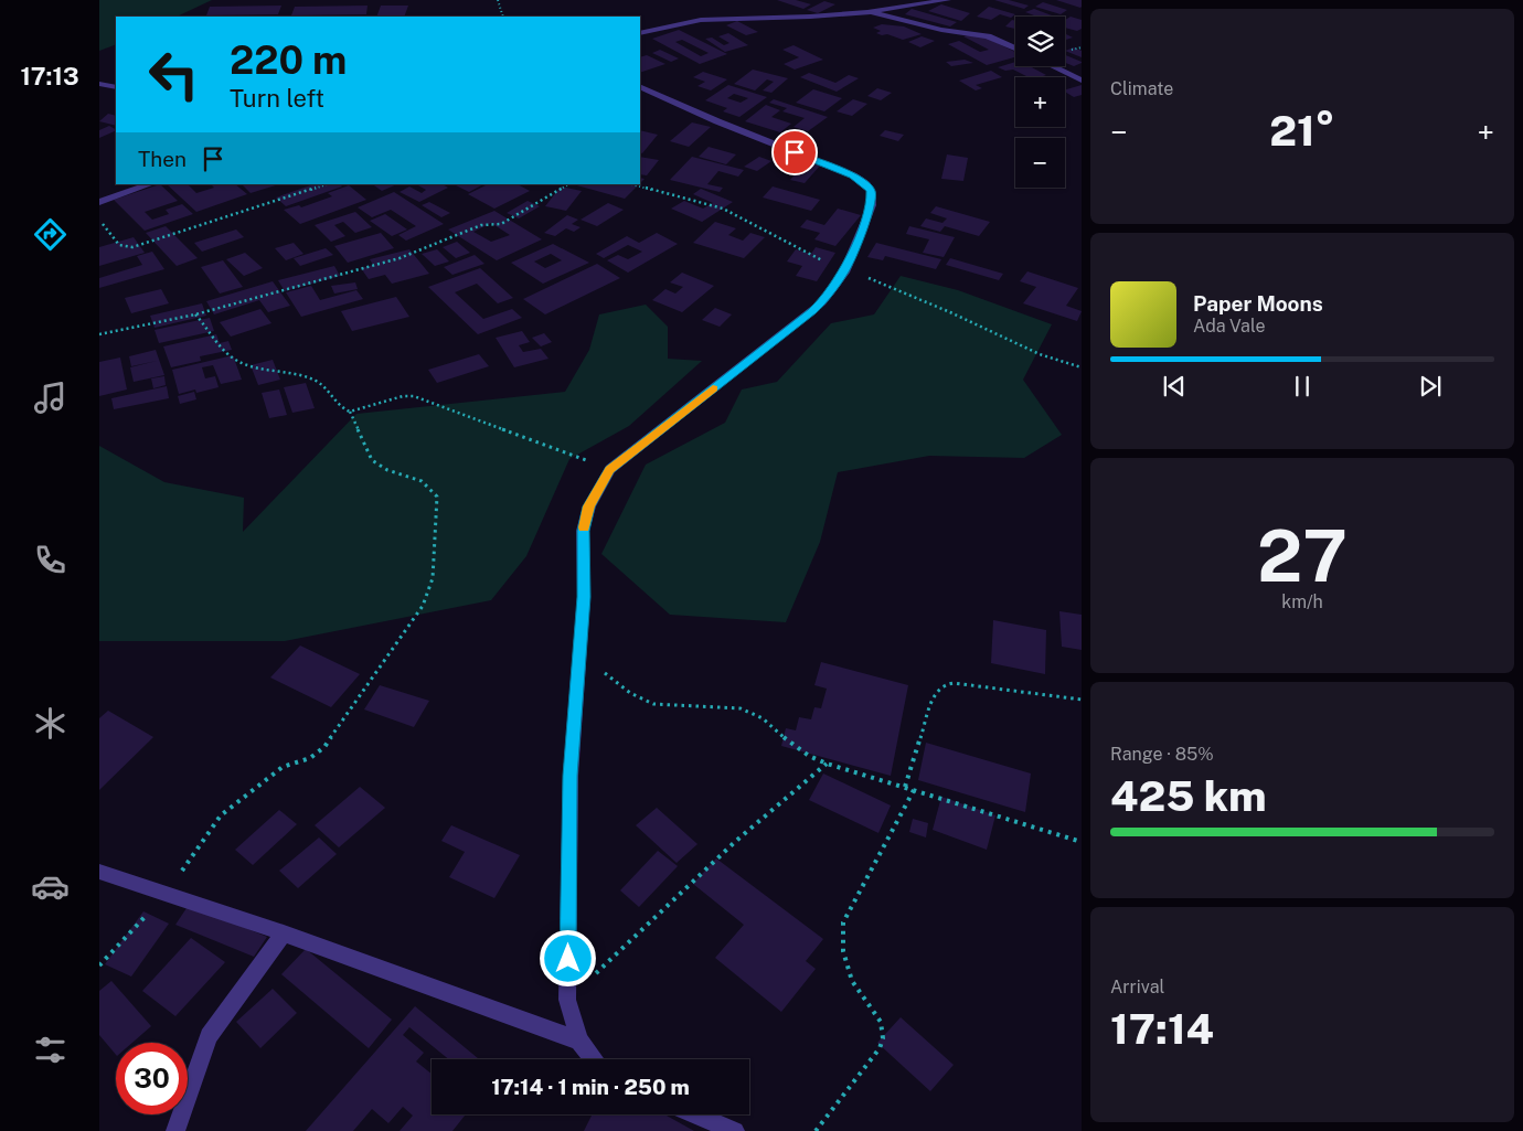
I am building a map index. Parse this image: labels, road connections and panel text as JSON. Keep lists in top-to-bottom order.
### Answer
{
  "page": {
    "tabs": "17:13",
    "tile": [
      "Climate",
      ["27", "km/h"],
      ["Range · 85%", "425 km"],
      ["Arrival", "17:14"]
    ],
    "map_buttons": ["+", "−"],
    "turn": ["220 m", "Turn left"],
    "heat": ["−", "21°", "+"],
    "then": "Then",
    "song": ["Paper Moons", "Ada Vale"],
    "limit": "30",
    "trip": "17:14 · 1 min · 250 m"
  }
}
